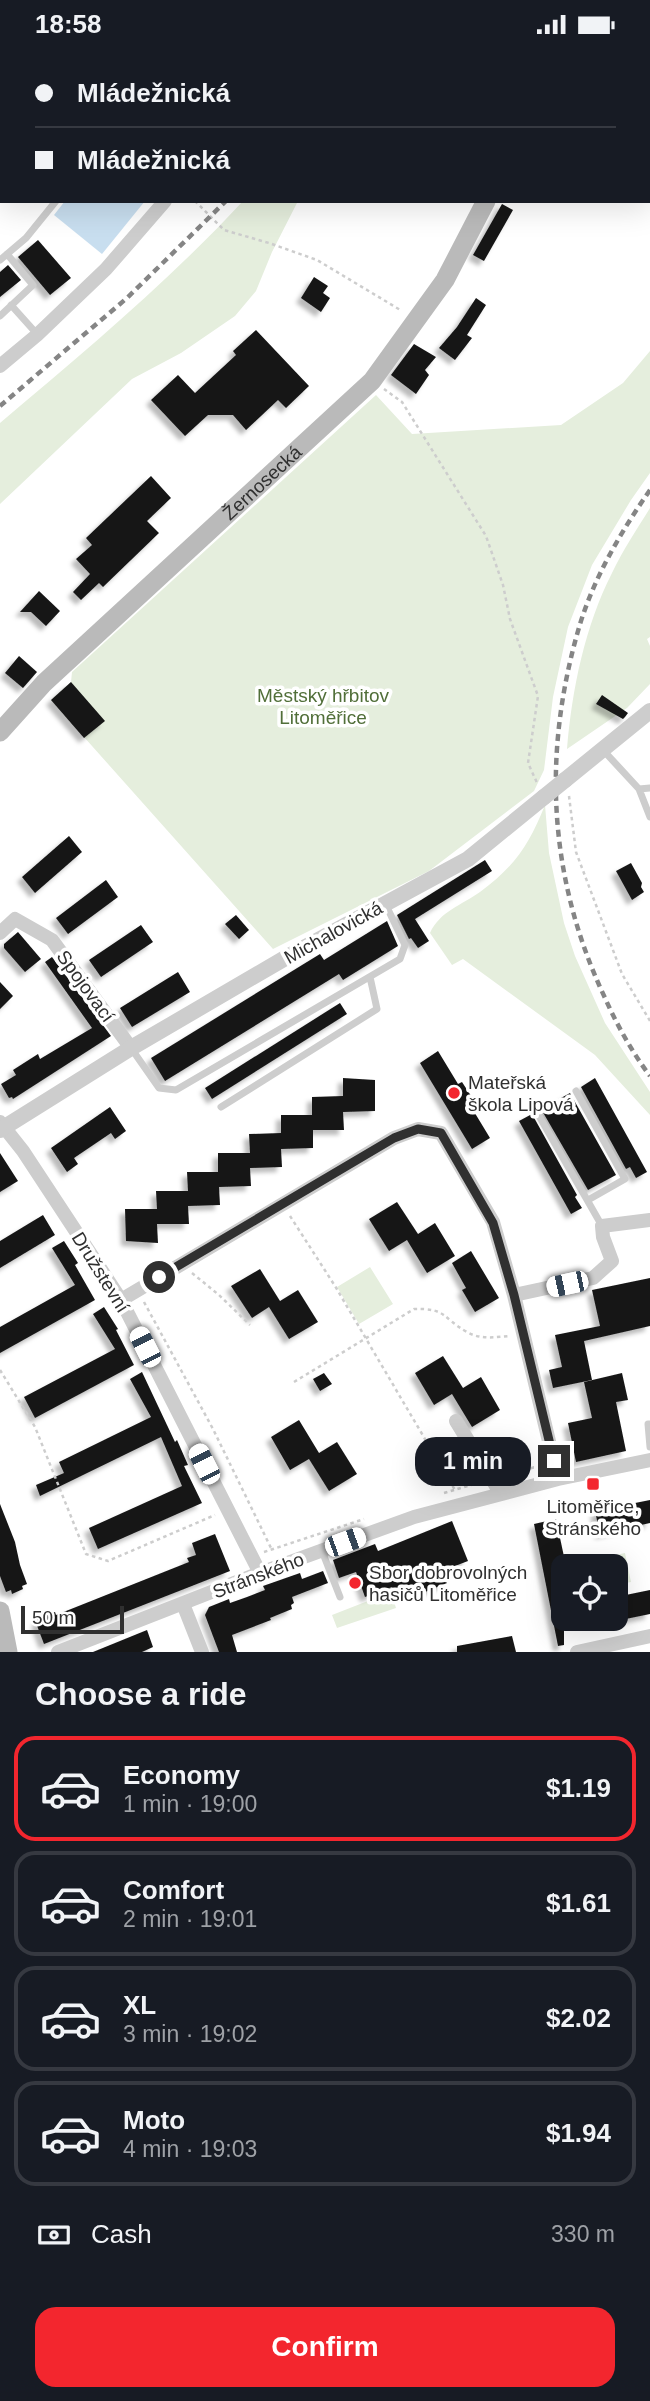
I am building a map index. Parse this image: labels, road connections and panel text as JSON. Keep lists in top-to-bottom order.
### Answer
{
  "streets": {
    "main road": ["Žernosecká"],
    "street": [
      "Michalovická",
      "Spojovací",
      "Družstevní",
      "Stránského"
    ]
  },
  "crossings": [
    ["Michalovická", "Spojovací"],
    ["Michalovická", "Družstevní"],
    ["Družstevní", "Stránského"]
  ],
  "parks": ["Městský hřbitov Litoměřice"],
  "places": {
    "other": ["Mateřská škola Lipová", "Sbor dobrovolných hasičů Litoměřice"],
    "transit": ["Litoměřice, Stránského"]
  },
  "scale_bar": "50 m",
  "page": {
    "status": "18:58",
    "banner": ["Mládežnická", "Mládežnická"],
    "bubble": "1 min",
    "scale": "50 m",
    "heading": "Choose a ride",
    "list": [
      {
        "name": "Economy",
        "note": "1 min · 19:00",
        "value": "$1.19"
      },
      {
        "name": "Comfort",
        "note": "2 min · 19:01",
        "value": "$1.61"
      },
      {
        "name": "XL",
        "note": "3 min · 19:02",
        "value": "$2.02"
      },
      {
        "name": "Moto",
        "note": "4 min · 19:03",
        "value": "$1.94"
      }
    ],
    "pay": ["Cash", "330 m"],
    "buttons": "Confirm"
  }
}
